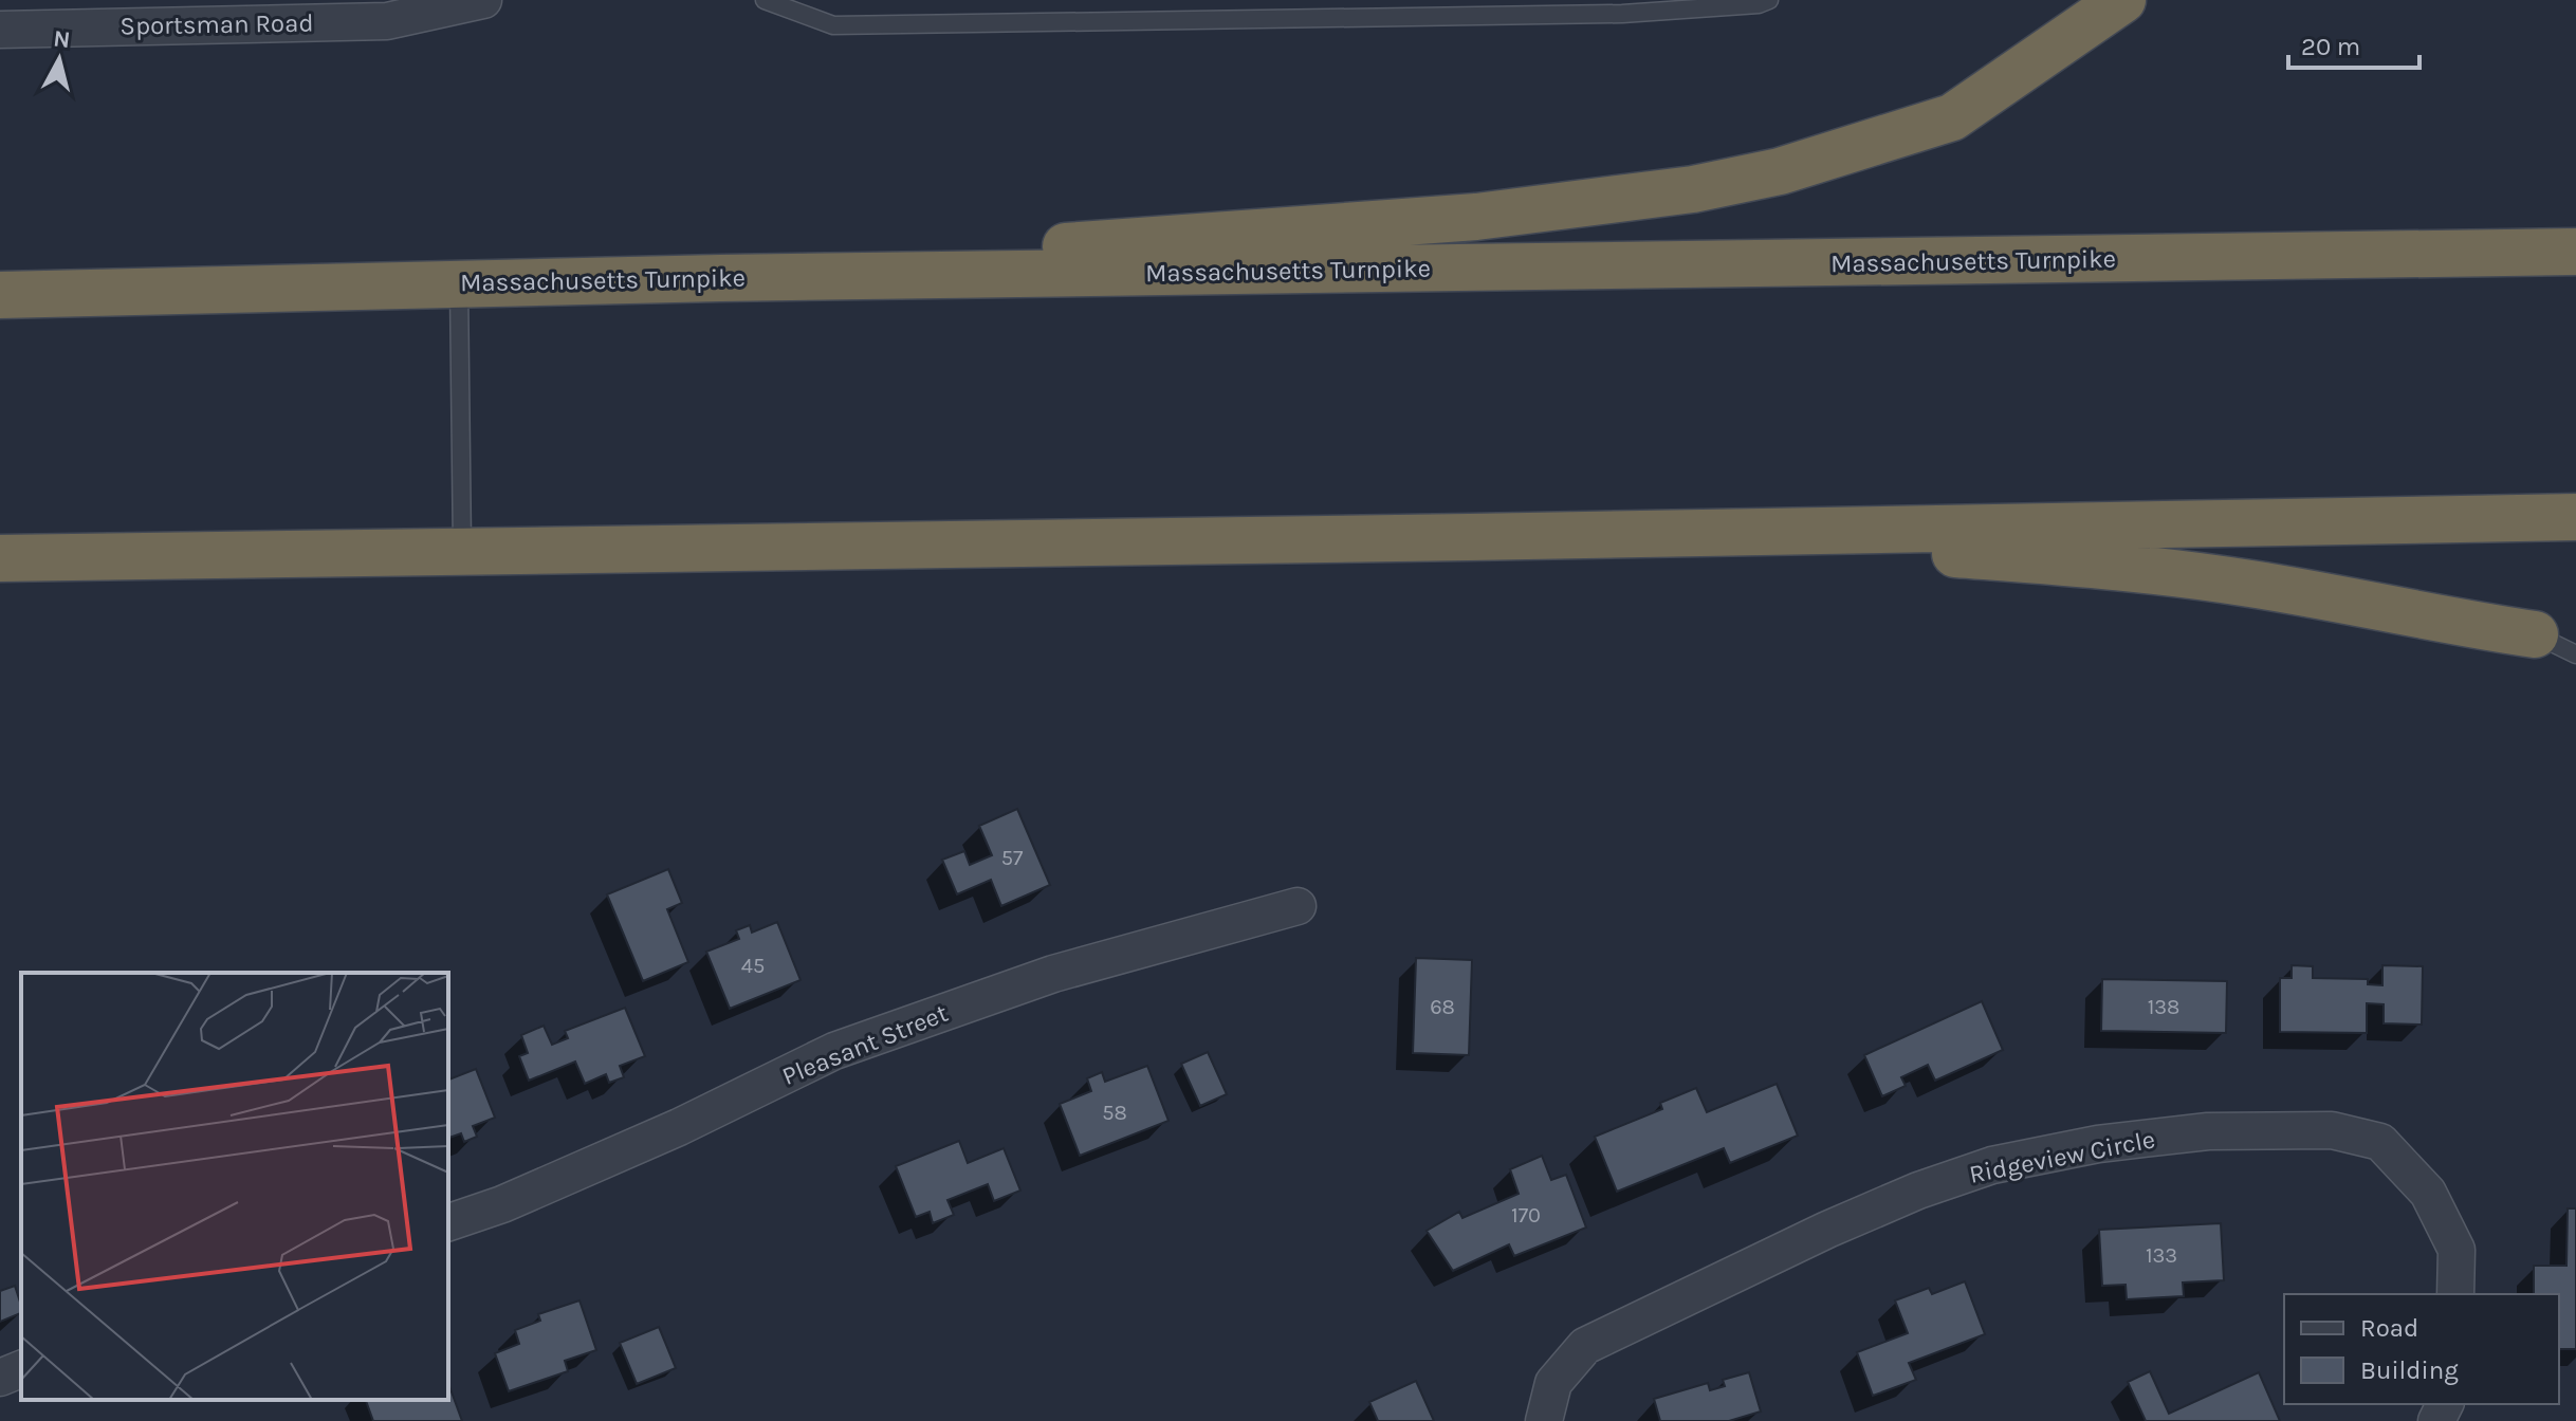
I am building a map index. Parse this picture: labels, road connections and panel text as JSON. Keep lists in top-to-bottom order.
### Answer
{
  "streets": {
    "highway": ["Massachusetts Turnpike"],
    "street": ["Sportsman Road", "Pleasant Street", "Ridgeview Circle"]
  },
  "house_numbers": [
    "57",
    "45",
    "68",
    "138",
    "58",
    "170",
    "133"
  ],
  "legend": ["Road", "Building"],
  "scale_bar": "20 m",
  "north": "top"
}
